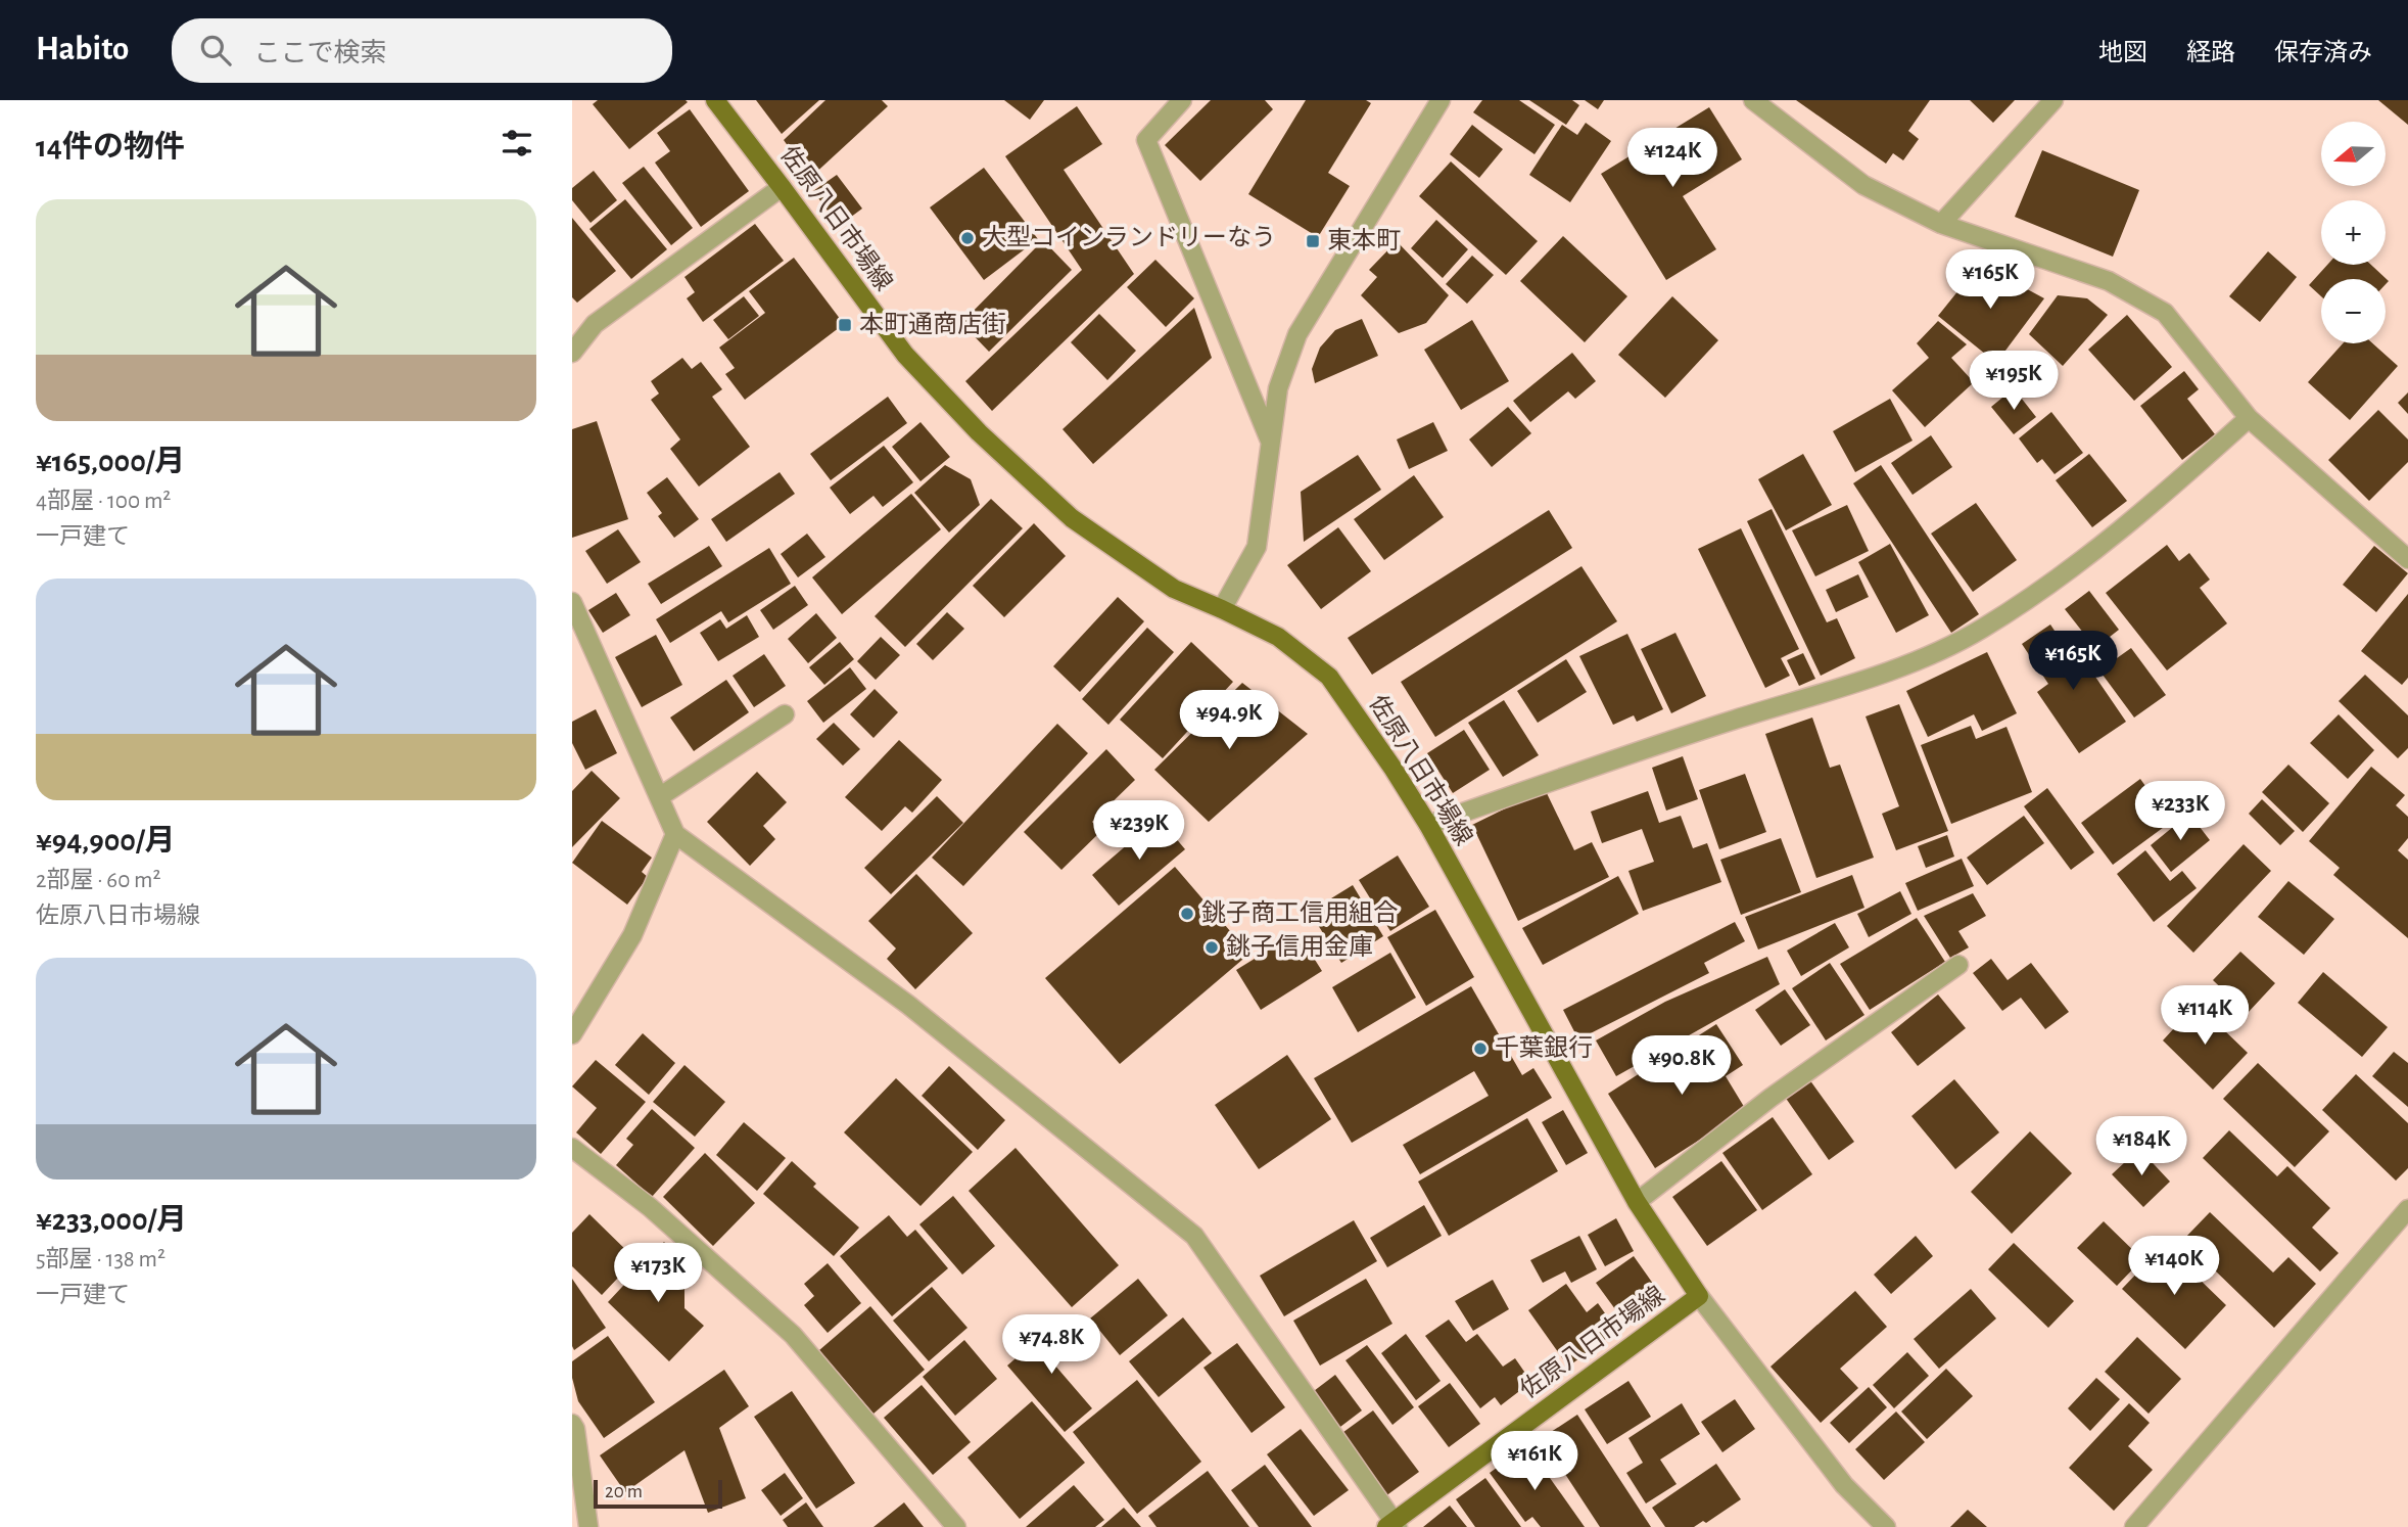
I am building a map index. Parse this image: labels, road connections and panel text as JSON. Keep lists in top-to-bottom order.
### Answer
{
  "streets": {
    "main road": ["佐原八日市場線"]
  },
  "places": {
    "other": [
      "大型コインランドリーなう",
      "銚子商工信用組合",
      "銚子信用金庫",
      "千葉銀行"
    ],
    "transit": ["東本町", "本町通商店街"]
  },
  "scale_bar": "20 m",
  "north": "left",
  "page": {
    "header": "Habito",
    "search": "ここで検索",
    "nav": ["地図", "経路", "保存済み"],
    "heading": "14件の物件",
    "map_buttons": ["+", "−"],
    "price": [
      "¥124K",
      "¥165K",
      "¥195K",
      "¥165K",
      "¥94.9K",
      "¥233K",
      "¥239K",
      "¥114K",
      "¥90.8K",
      "¥184K",
      "¥140K",
      "¥173K",
      "¥74.8K",
      "¥161K"
    ],
    "list": [
      {
        "name": "¥165,000/月",
        "note": "4部屋 · 100 m² · 一戸建て"
      },
      {
        "name": "¥94,900/月",
        "note": "2部屋 · 60 m² · 佐原八日市場線"
      },
      {
        "name": "¥233,000/月",
        "note": "5部屋 · 138 m² · 一戸建て"
      }
    ],
    "scale": "20 m"
  }
}
